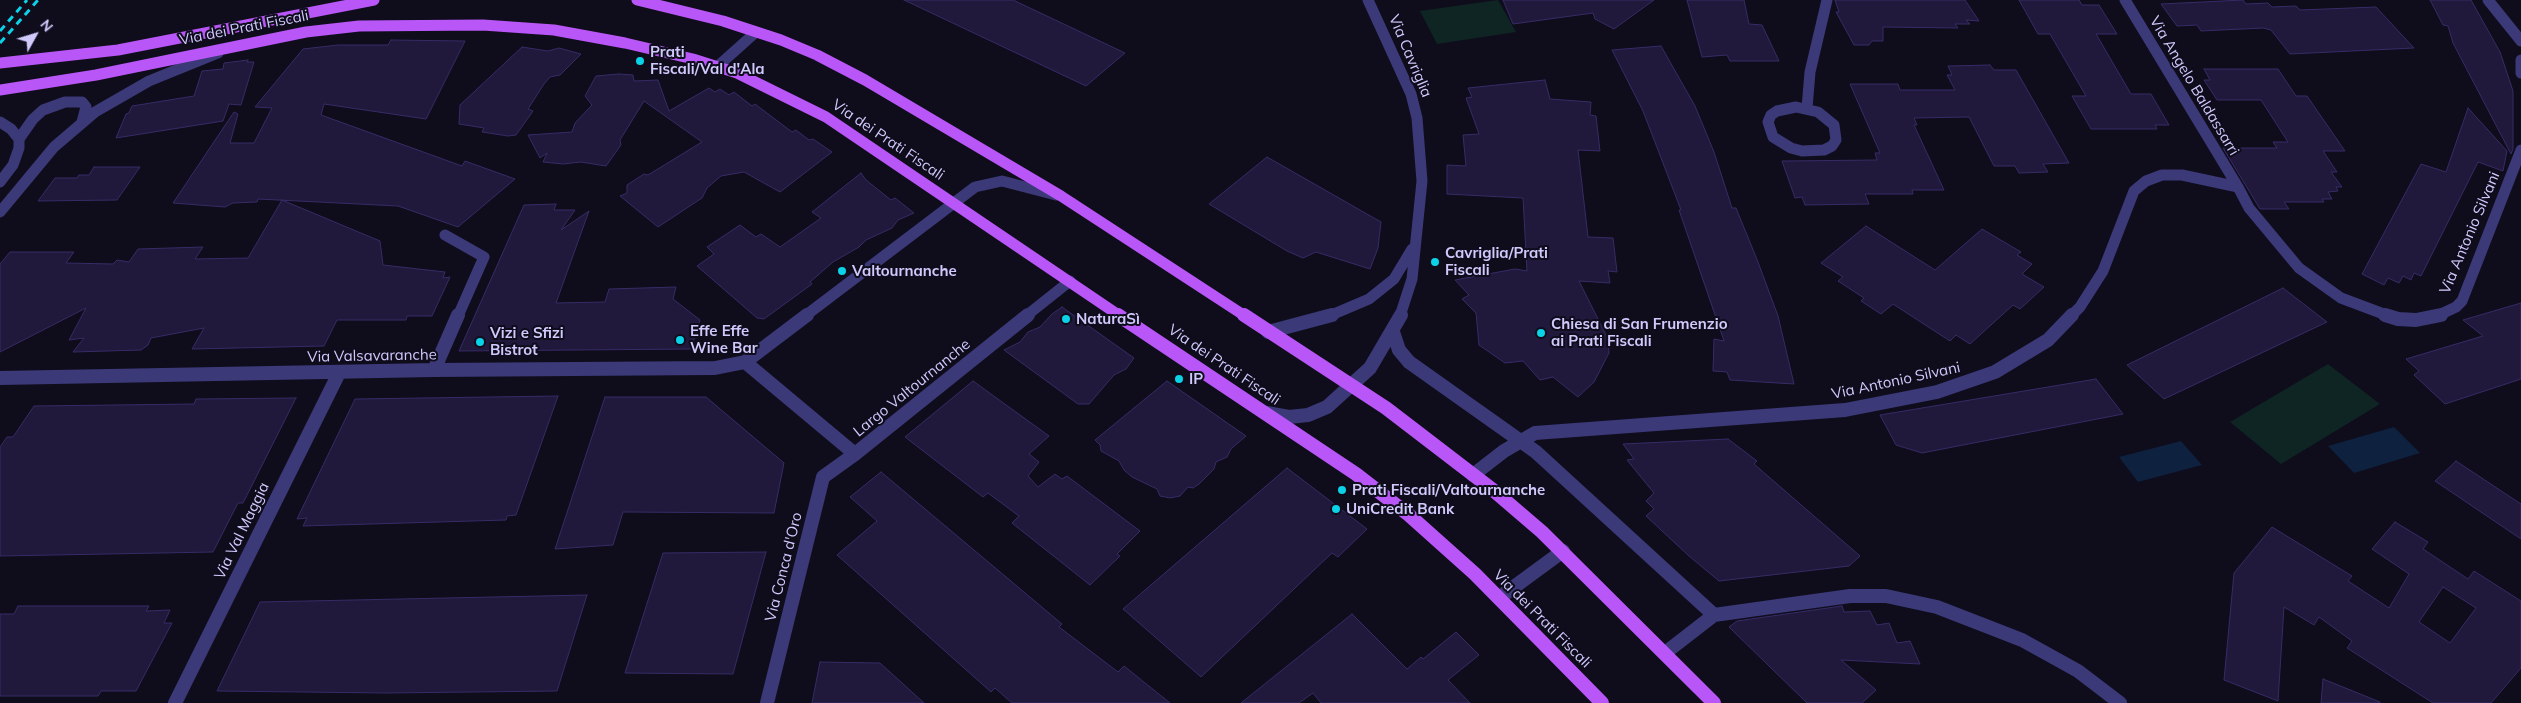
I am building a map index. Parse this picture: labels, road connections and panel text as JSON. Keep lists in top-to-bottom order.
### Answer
{
  "streets": {
    "main road": ["Via dei Prati Fiscali"],
    "street": [
      "Via Cavriglia",
      "Via Angelo Baldassarri",
      "Via Antonio Silvani",
      "Via Valsavaranche",
      "Largo Valtournanche",
      "Via Val Maggia",
      "Via Conca d'Oro"
    ]
  },
  "crossings": [
    ["Via dei Prati Fiscali", "Via Cavriglia"],
    ["Via dei Prati Fiscali", "Largo Valtournanche"],
    ["Via Angelo Baldassarri", "Via Antonio Silvani"],
    ["Via Valsavaranche", "Largo Valtournanche"],
    ["Via Valsavaranche", "Via Val Maggia"],
    ["Largo Valtournanche", "Via Conca d'Oro"]
  ],
  "places": [
    "Prati Fiscali/Val d'Ala",
    "Cavriglia/Prati Fiscali",
    "Valtournanche",
    "NaturaSì",
    "Chiesa di San Frumenzio ai Prati Fiscali",
    "Effe Effe Wine Bar",
    "Vizi e Sfizi Bistrot",
    "IP",
    "Prati Fiscali/Valtournanche",
    "UniCredit Bank"
  ],
  "north": "top right"
}
